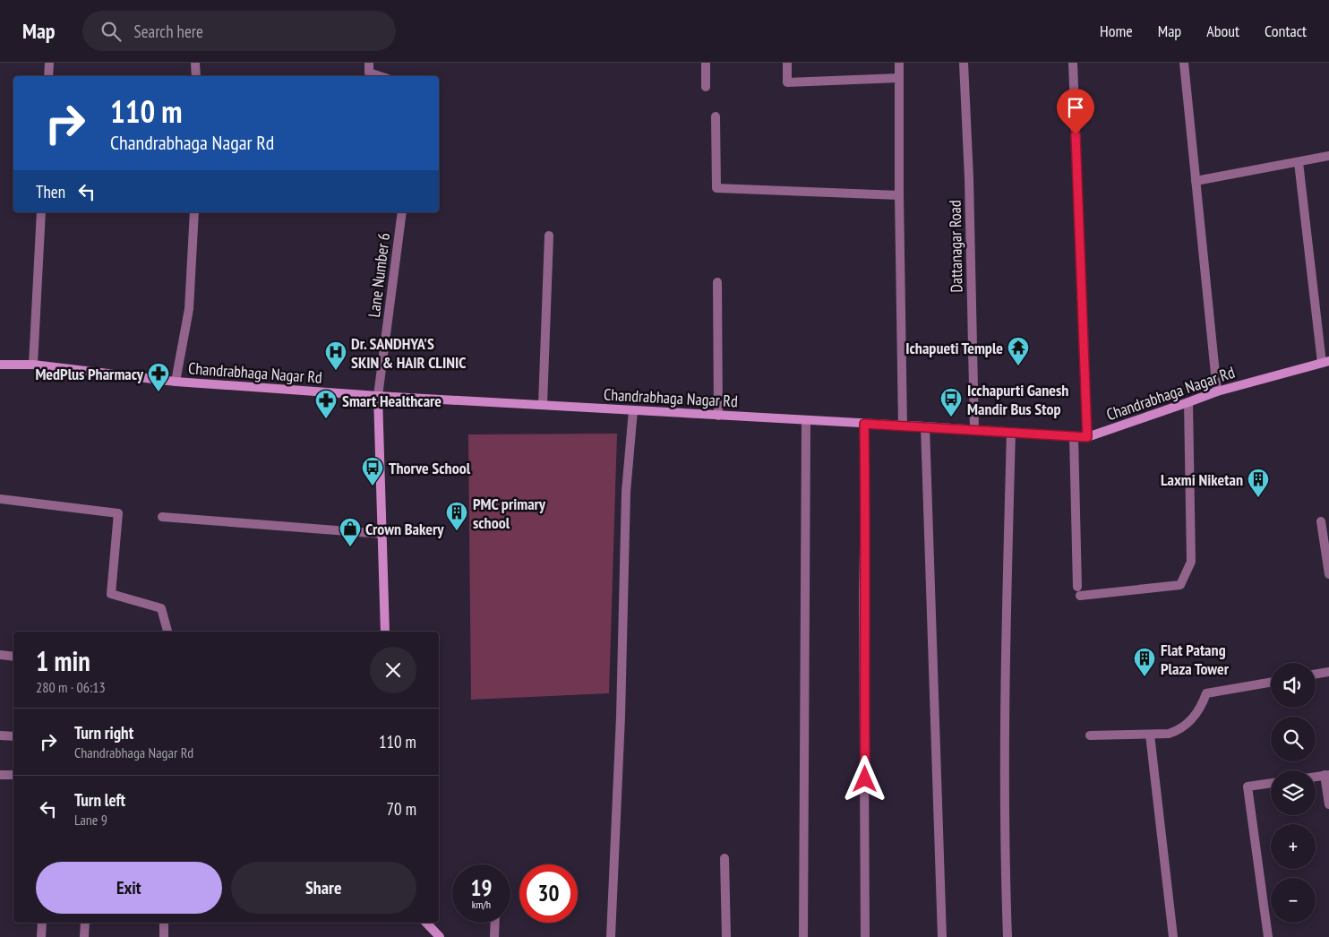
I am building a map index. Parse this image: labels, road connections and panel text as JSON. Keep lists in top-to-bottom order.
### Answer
{
  "streets": {
    "street": ["Dattanagar Road", "Lane Number 6", "Chandrabhaga Nagar Rd"]
  },
  "crossings": [
    ["Dattanagar Road", "Chandrabhaga Nagar Rd"],
    ["Lane Number 6", "Chandrabhaga Nagar Rd"]
  ],
  "places": {
    "temple": ["Ichapueti Temple"],
    "hospital": ["Dr. SANDHYA'S SKIN & HAIR CLINIC"],
    "pharmacy": ["MedPlus Pharmacy", "Smart Healthcare"],
    "bus stop": ["Icchapurti Ganesh Mandir Bus Stop", "Thorve School"],
    "building": ["Laxmi Niketan", "PMC primary school", "Flat Patang Plaza Tower"],
    "shop": ["Crown Bakery"]
  },
  "page": {
    "header": "Map",
    "search": "Search here",
    "nav": [
      "Home",
      "Map",
      "About",
      "Contact"
    ],
    "turn": ["110 m", "Chandrabhaga Nagar Rd"],
    "then": "Then",
    "heading": ["1 min", "280 m · 06:13"],
    "map_buttons": ["+", "−"],
    "list": [
      {
        "name": "Turn right",
        "note": "Chandrabhaga Nagar Rd",
        "value": "110 m"
      },
      {
        "name": "Turn left",
        "note": "Lane 9",
        "value": "70 m"
      }
    ],
    "buttons": ["Exit", "Share"],
    "speed": "19 km/h",
    "limit": "30"
  }
}
